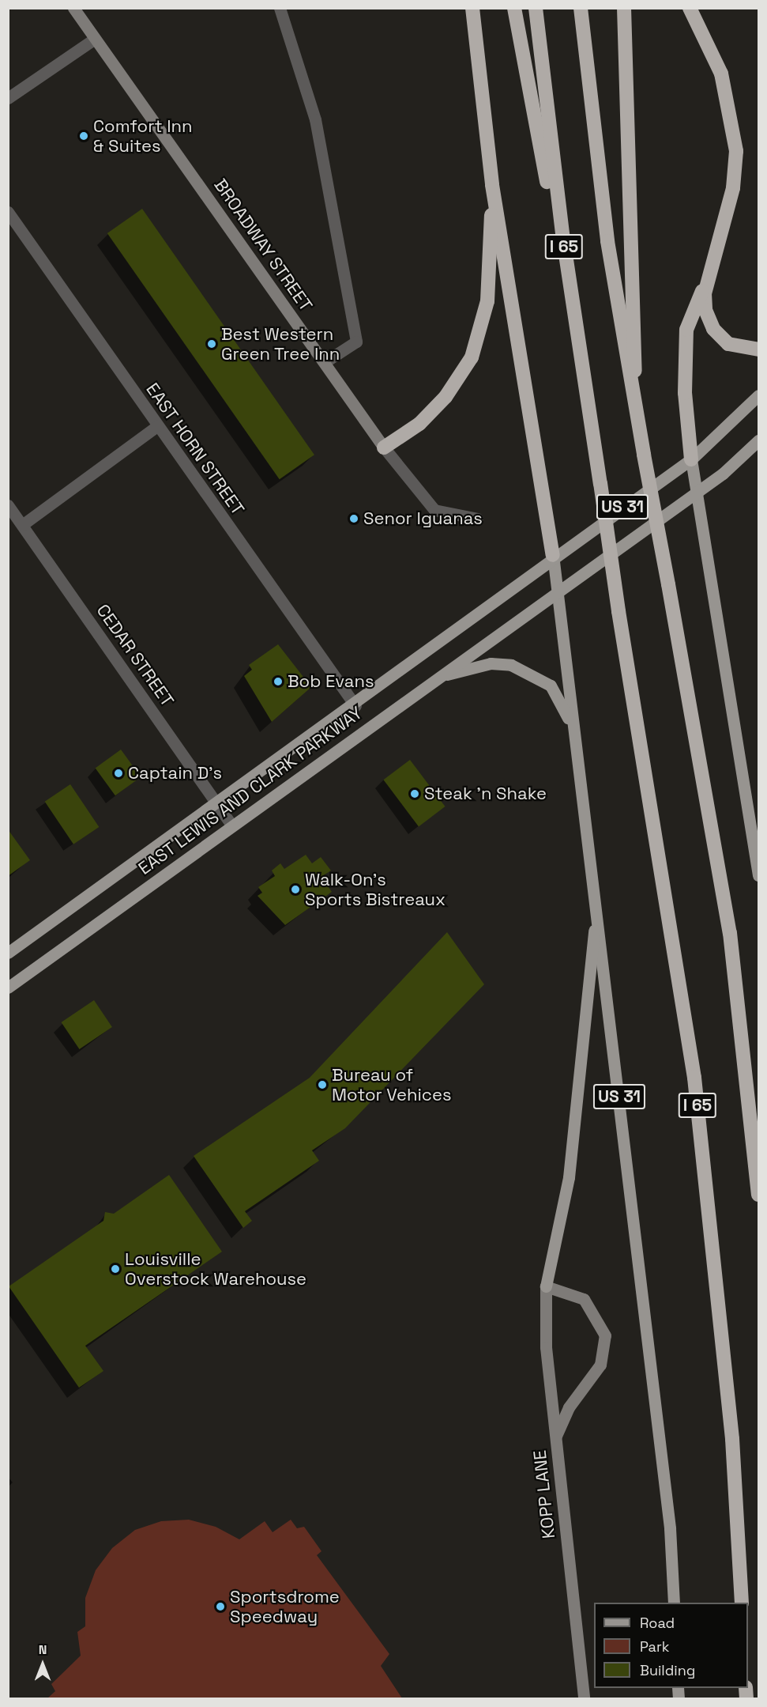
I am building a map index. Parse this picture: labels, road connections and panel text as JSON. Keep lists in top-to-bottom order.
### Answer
{
  "streets": {
    "highway": ["I 65"],
    "main road": ["US 31", "EAST LEWIS AND CLARK PARKWAY"],
    "street": [
      "BROADWAY STREET",
      "EAST HORN STREET",
      "CEDAR STREET",
      "KOPP LANE"
    ]
  },
  "crossings": [
    ["EAST HORN STREET", "EAST LEWIS AND CLARK PARKWAY"],
    ["US 31", "EAST LEWIS AND CLARK PARKWAY"],
    ["CEDAR STREET", "EAST LEWIS AND CLARK PARKWAY"]
  ],
  "places": [
    "Comfort Inn & Suites",
    "Best Western Green Tree Inn",
    "Senor Iguanas",
    "Bob Evans",
    "Captain D's",
    "Steak 'n Shake",
    "Walk-On's Sports Bistreaux",
    "Bureau of Motor Vehices",
    "Louisville Overstock Warehouse",
    "Sportsdrome Speedway"
  ],
  "legend": ["Road", "Park", "Building"],
  "north": "top"
}
